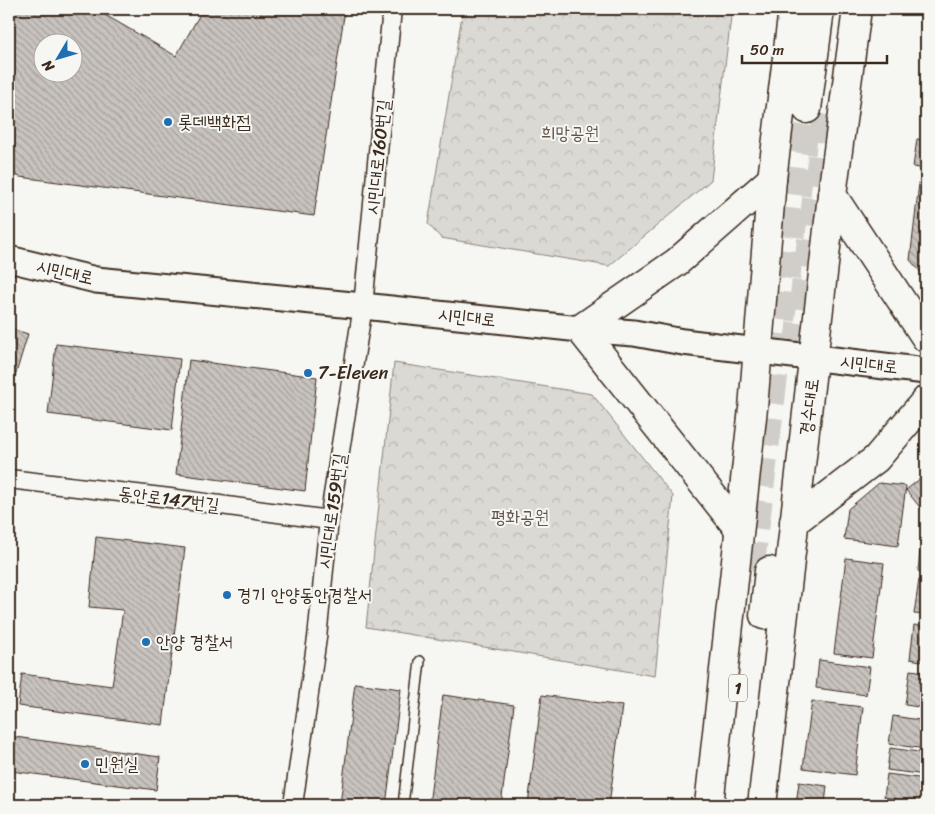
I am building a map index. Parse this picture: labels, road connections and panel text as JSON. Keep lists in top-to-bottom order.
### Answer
{
  "streets": {
    "main road": ["경수대로", "1"],
    "street": [
      "시민대로160번길",
      "시민대로",
      "동안로147번길",
      "시민대로159번길"
    ]
  },
  "crossings": [
    ["시민대로160번길", "시민대로"],
    ["시민대로160번길", "시민대로159번길"],
    ["시민대로", "경수대로"],
    ["시민대로", "시민대로159번길"],
    ["동안로147번길", "시민대로159번길"]
  ],
  "parks": ["희망공원", "평화공원"],
  "places": [
    "롯데백화점",
    "7-Eleven",
    "경기 안양동안경찰서",
    "안양 경찰서",
    "민원실"
  ],
  "scale_bar": "50 m",
  "north": "bottom left"
}
